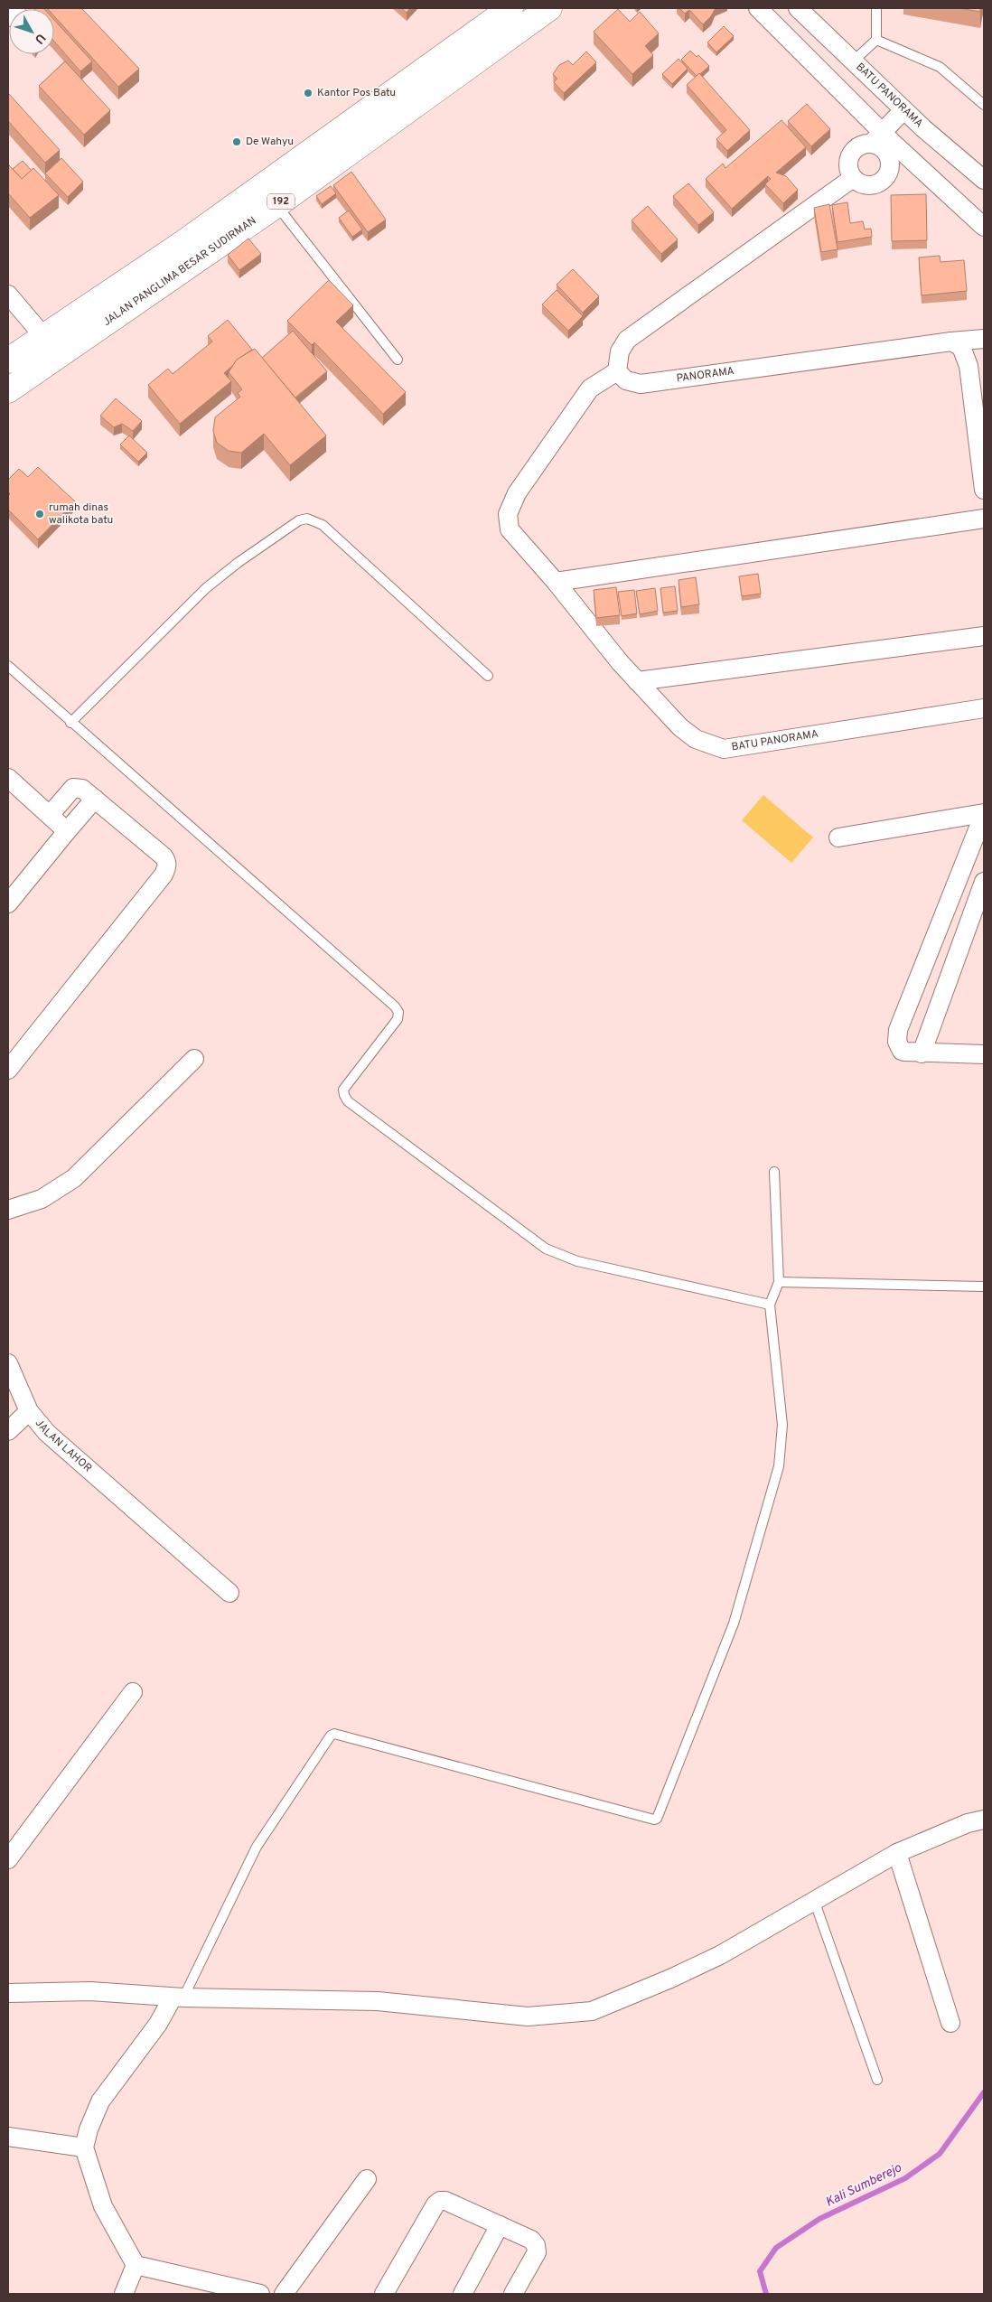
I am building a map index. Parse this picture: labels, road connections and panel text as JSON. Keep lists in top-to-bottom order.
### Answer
{
  "streets": {
    "main road": ["192", "JALAN PANGLIMA BESAR SUDIRMAN"],
    "street": ["BATU PANORAMA", "PANORAMA", "JALAN LAHOR"]
  },
  "crossings": [
    ["BATU PANORAMA", "PANORAMA"]
  ],
  "water": ["Kali Sumberejo"],
  "places": ["Kantor Pos Batu", "De Wahyu", "rumah dinas walikota batu"],
  "north": "bottom right"
}
